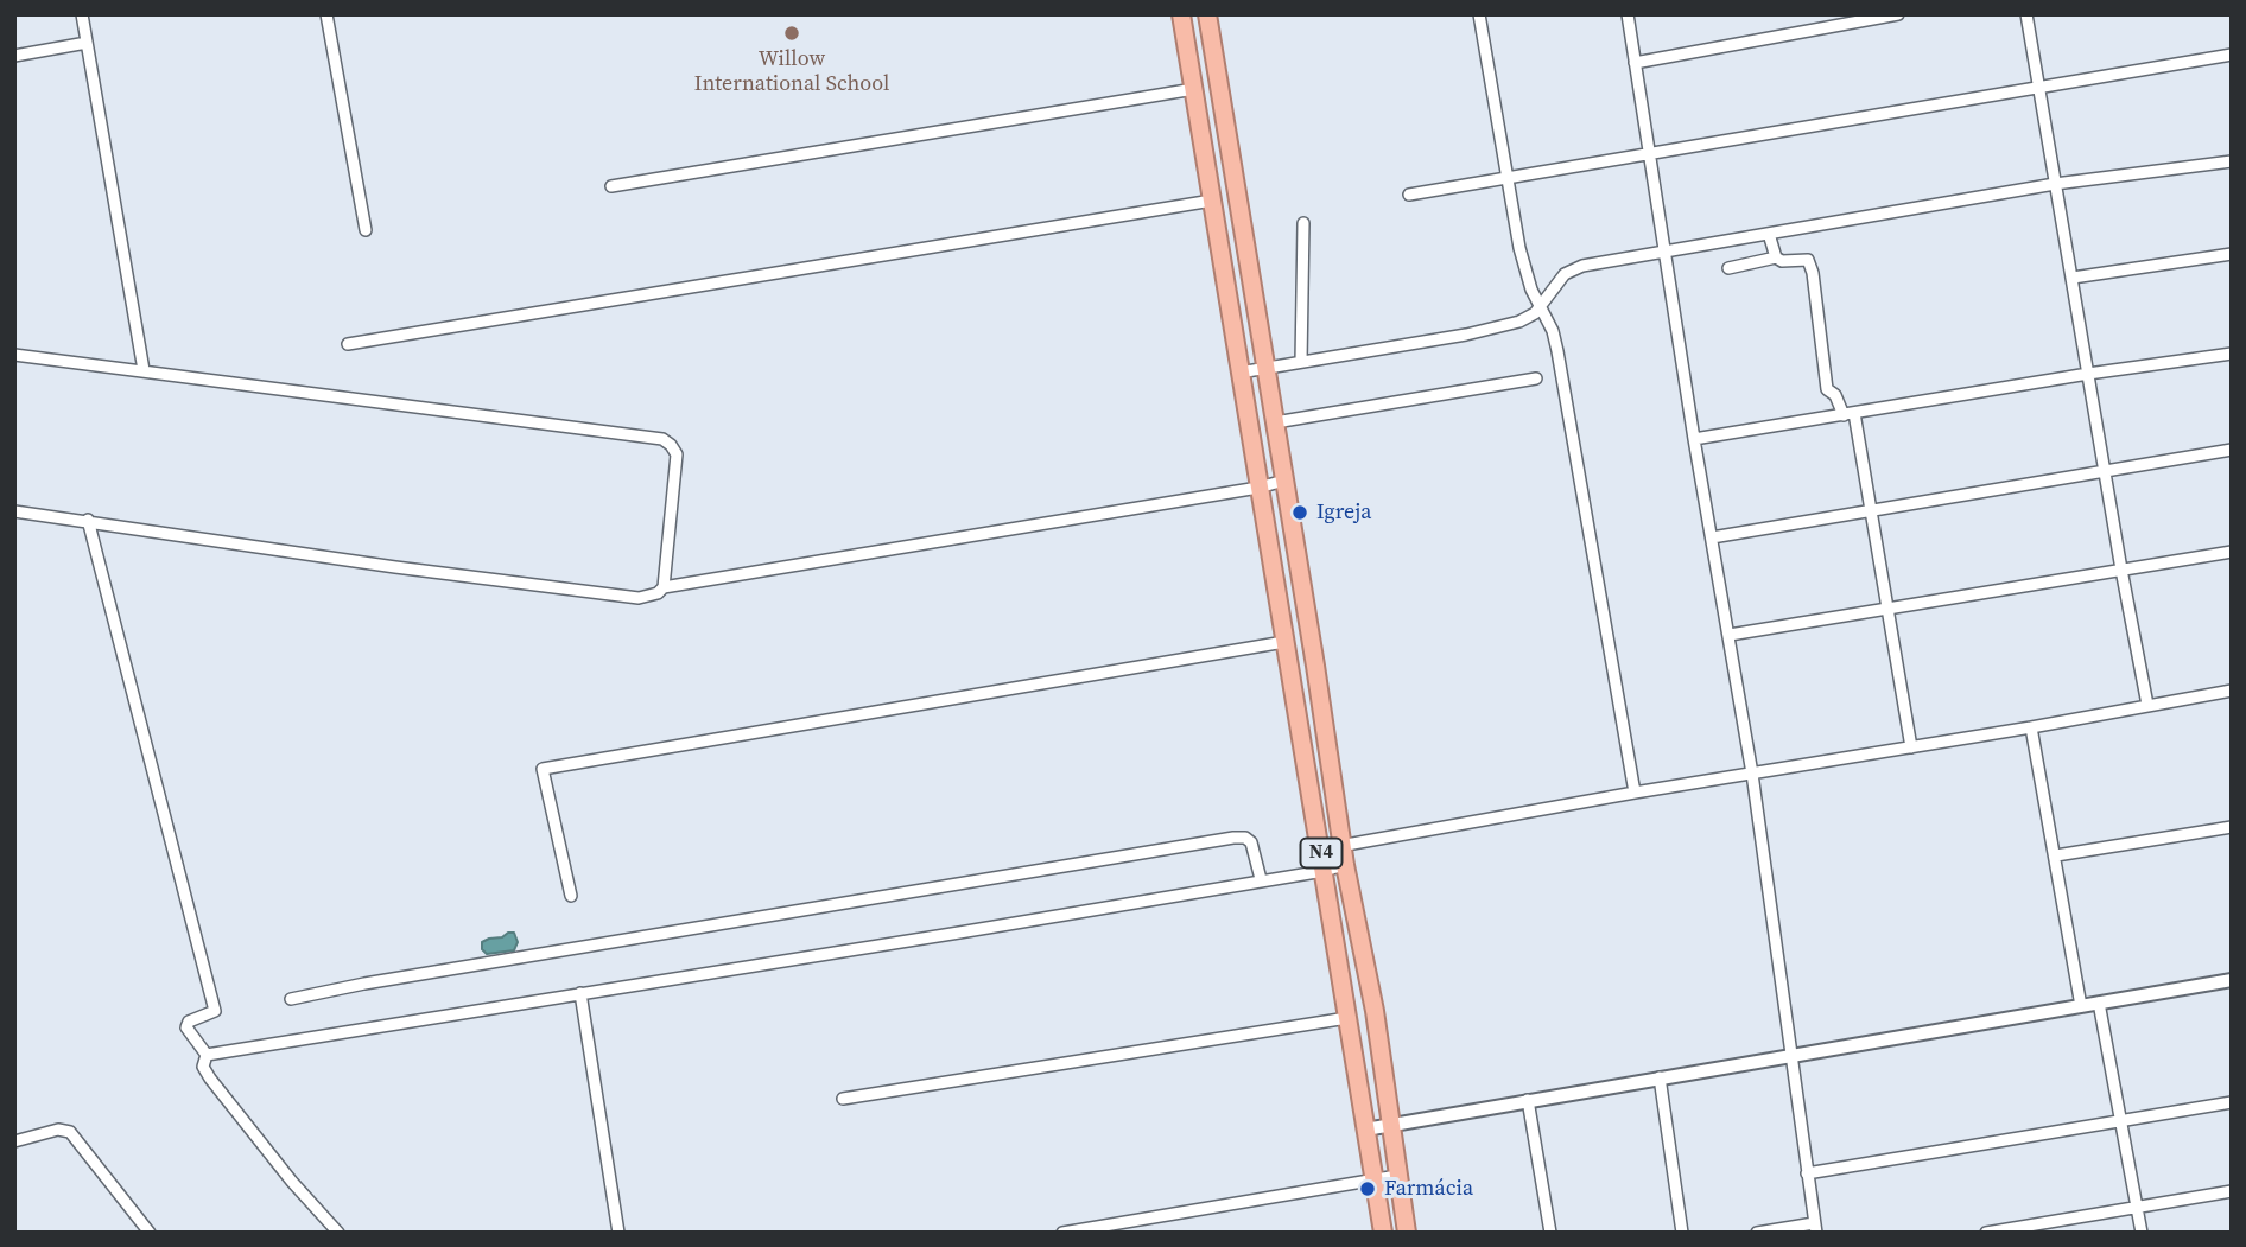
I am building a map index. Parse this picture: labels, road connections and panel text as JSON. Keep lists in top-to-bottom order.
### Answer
{
  "streets": {
    "highway": ["N4"]
  },
  "places": ["Willow International School", "Igreja", "Farmácia"]
}
